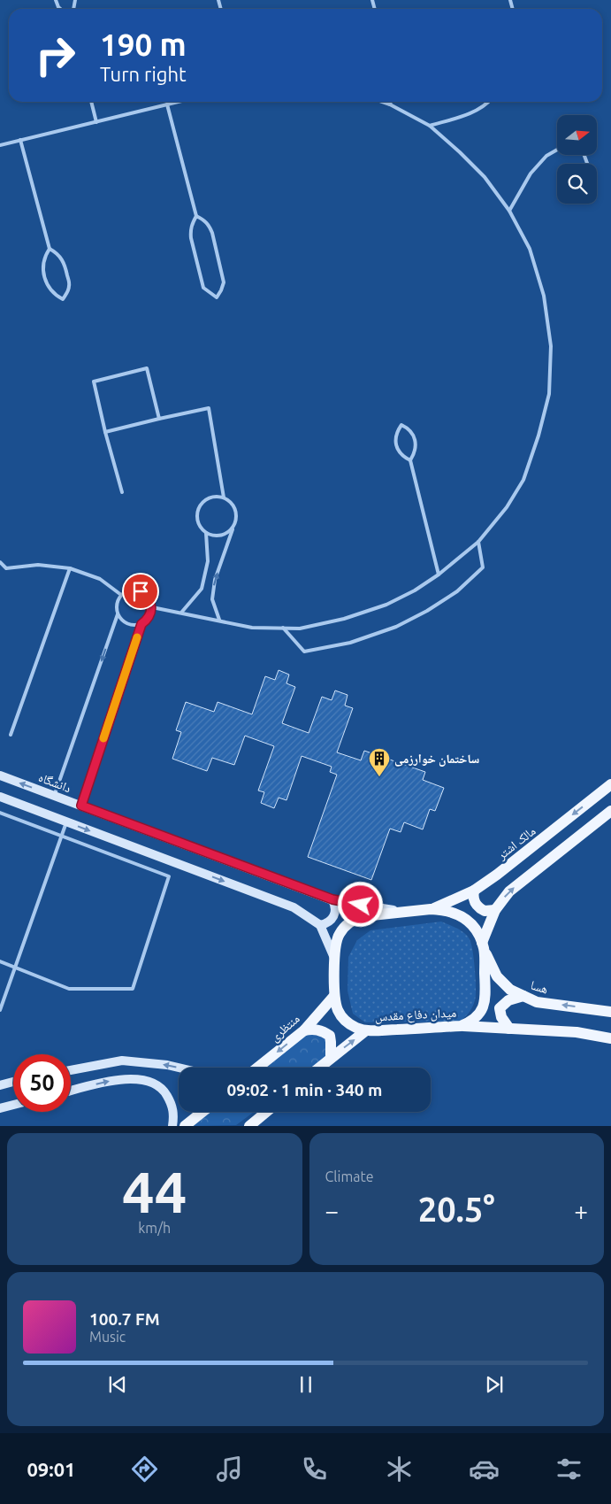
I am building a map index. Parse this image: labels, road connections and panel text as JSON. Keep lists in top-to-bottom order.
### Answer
{
  "streets": {
    "main road": [
      "دانشگاه",
      "مالک اشتر",
      "هسا",
      "میدان دفاع مقدس",
      "منتظری"
    ]
  },
  "crossings": [
    ["دانشگاه", "مالک اشتر"],
    ["دانشگاه", "هسا"],
    ["دانشگاه", "میدان دفاع مقدس"],
    ["دانشگاه", "منتظری"],
    ["مالک اشتر", "هسا"],
    ["مالک اشتر", "میدان دفاع مقدس"],
    ["مالک اشتر", "منتظری"],
    ["هسا", "میدان دفاع مقدس"],
    ["هسا", "منتظری"],
    ["میدان دفاع مقدس", "منتظری"]
  ],
  "one_way": ["منتظری"],
  "places": {
    "building": ["ساختمان خوارزمی"]
  },
  "north": "right",
  "page": {
    "turn": ["190 m", "Turn right"],
    "limit": "50",
    "trip": "09:02 · 1 min · 340 m",
    "tile": [
      ["44", "km/h"],
      "Climate"
    ],
    "heat": ["−", "20.5°", "+"],
    "song": ["100.7 FM", "Music"],
    "tabs": "09:01"
  }
}
